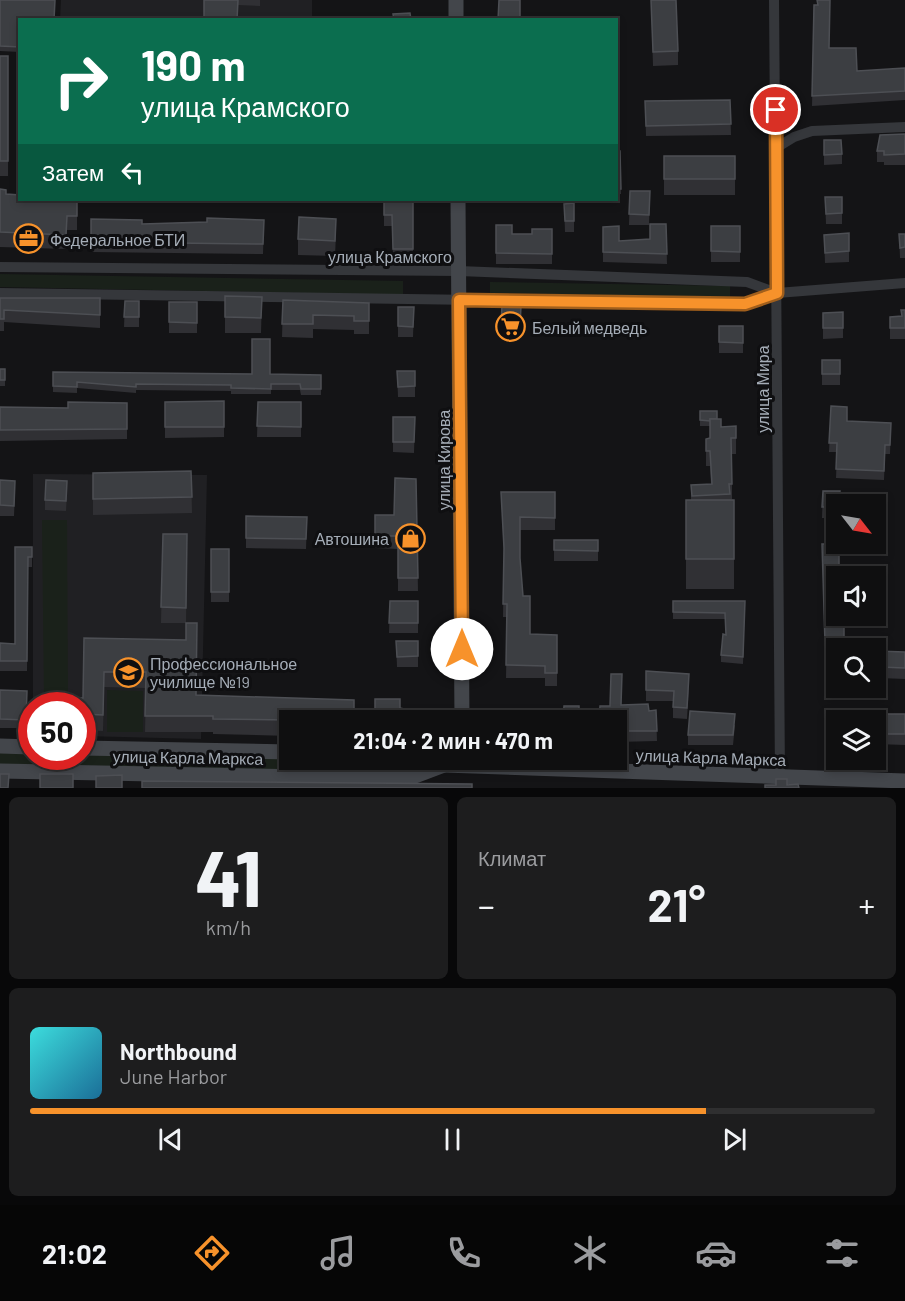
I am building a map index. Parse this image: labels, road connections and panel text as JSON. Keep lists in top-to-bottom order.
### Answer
{
  "streets": {
    "main road": ["улица Кирова", "улица Карла Маркса"],
    "street": ["улица Крамского", "улица Мира"]
  },
  "crossings": [
    ["улица Крамского", "улица Мира"],
    ["улица Крамского", "улица Кирова"],
    ["улица Мира", "улица Карла Маркса"]
  ],
  "places": {
    "office": ["Федеральное БТИ"],
    "supermarket": ["Белый медведь"],
    "shop": ["Автошина"],
    "school or university": ["Профессиональное училище №19"]
  },
  "north": "bottom right",
  "page": {
    "turn": ["190 m", "улица Крамского"],
    "then": "Затем",
    "limit": "50",
    "trip": "21:04 · 2 мин · 470 m",
    "tile": [
      ["41", "km/h"],
      "Климат"
    ],
    "heat": ["−", "21°", "+"],
    "song": ["Northbound", "June Harbor"],
    "tabs": "21:02"
  }
}
